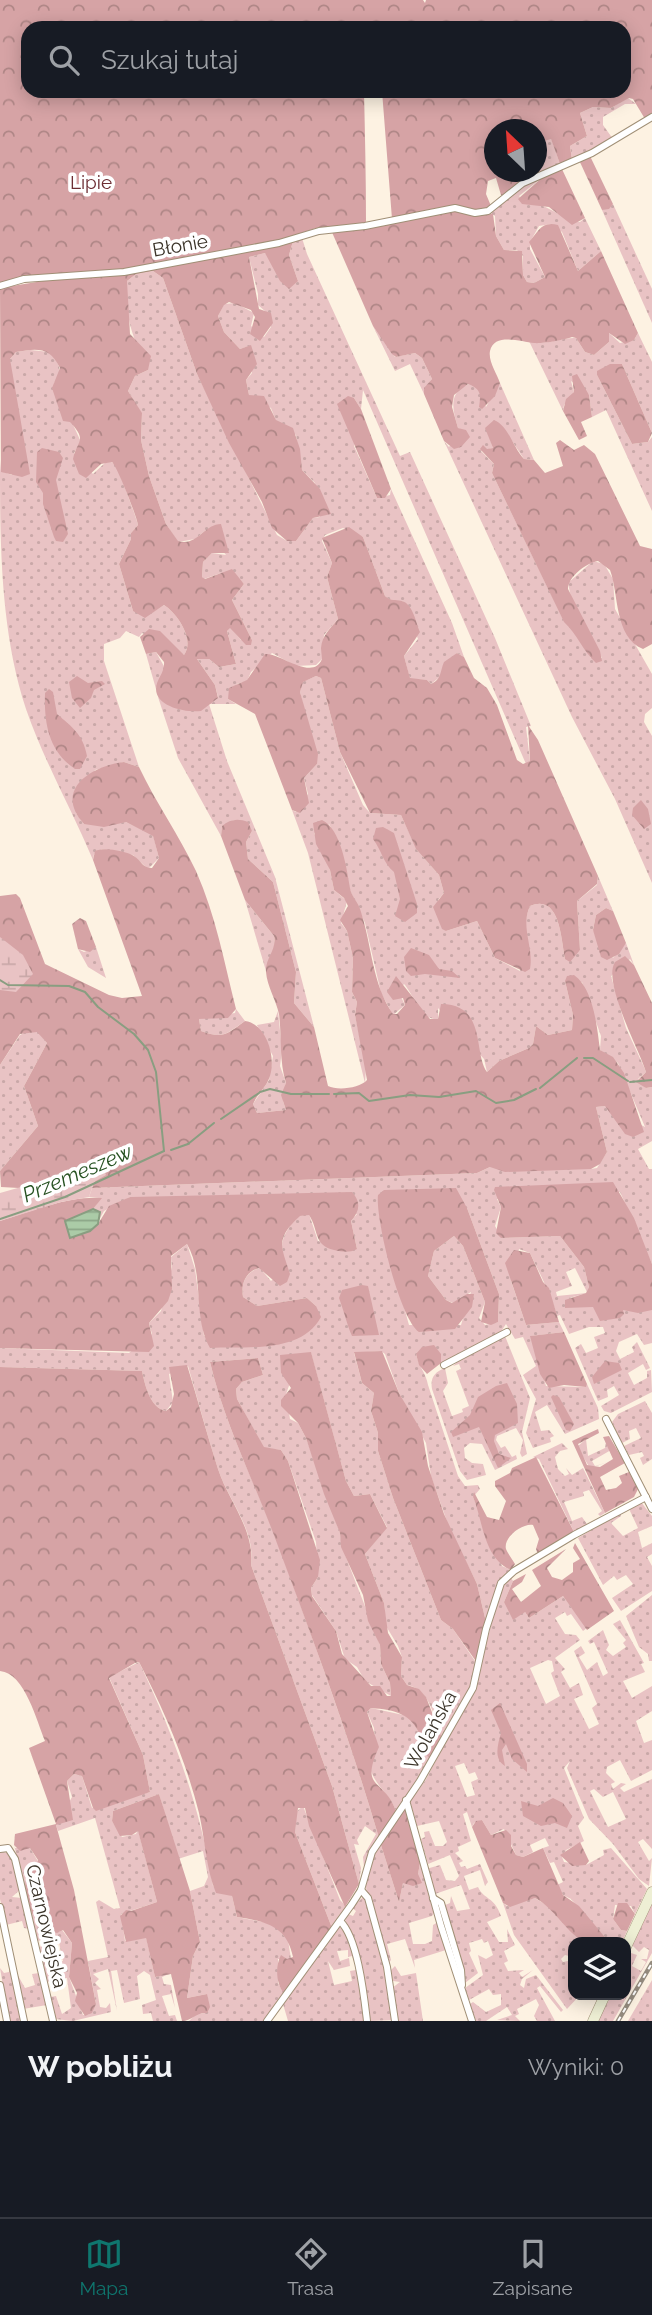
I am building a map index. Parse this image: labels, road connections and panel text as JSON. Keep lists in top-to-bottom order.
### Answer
{
  "streets": {
    "street": ["Błonie", "Wolańska", "Czarnowiejska"]
  },
  "water": ["Przemeszew"],
  "parks": ["Lipie"],
  "north": "top left",
  "page": {
    "search": "Szukaj tutaj",
    "heading": ["W pobliżu", "Wyniki: 0"],
    "nav": ["Mapa", "Trasa", "Zapisane"]
  }
}
